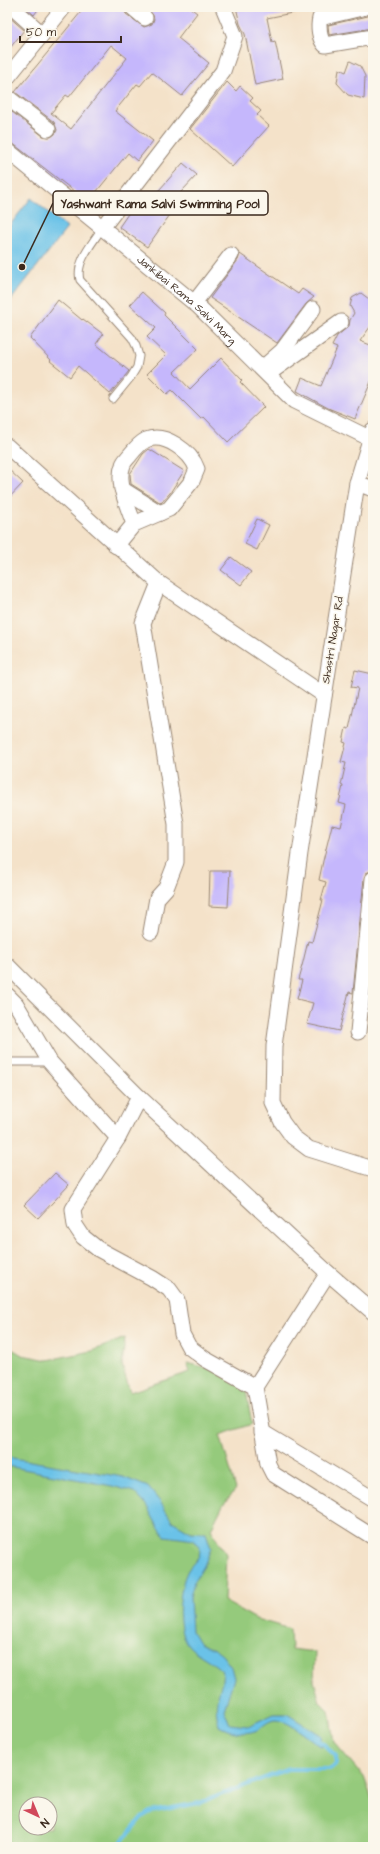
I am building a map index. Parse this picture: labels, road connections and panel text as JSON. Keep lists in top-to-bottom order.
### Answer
{
  "streets": {
    "street": ["Jankibai Rama Salvi Marg", "Shastri Nagar Rd"]
  },
  "crossings": [
    ["Jankibai Rama Salvi Marg", "Shastri Nagar Rd"]
  ],
  "places": ["Yashwant Rama Salvi Swimming Pool"],
  "scale_bar": "50 m",
  "north": "bottom right"
}
